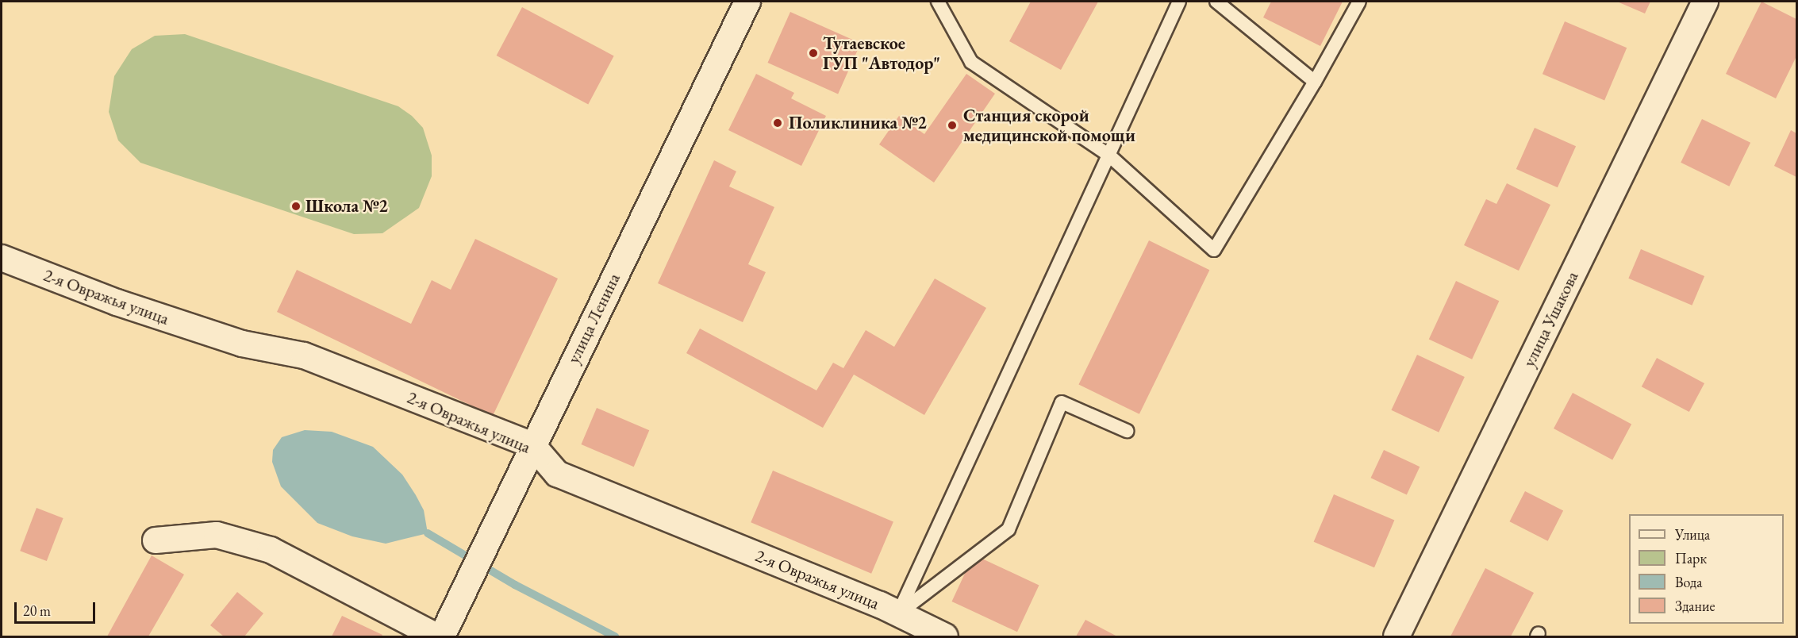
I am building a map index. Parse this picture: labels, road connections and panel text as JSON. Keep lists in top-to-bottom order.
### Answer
{
  "streets": {
    "street": ["2-я Овражья улица", "улица Ленина", "улица Ушакова"]
  },
  "crossings": [
    ["2-я Овражья улица", "улица Ленина"]
  ],
  "places": [
    "Тутаевское ГУП \"Автодор\"",
    "Поликлиника №2",
    "Станция скорой медицинской помощи",
    "Школа №2"
  ],
  "legend": [
    "Улица",
    "Парк",
    "Вода",
    "Здание"
  ],
  "scale_bar": "20 m"
}
